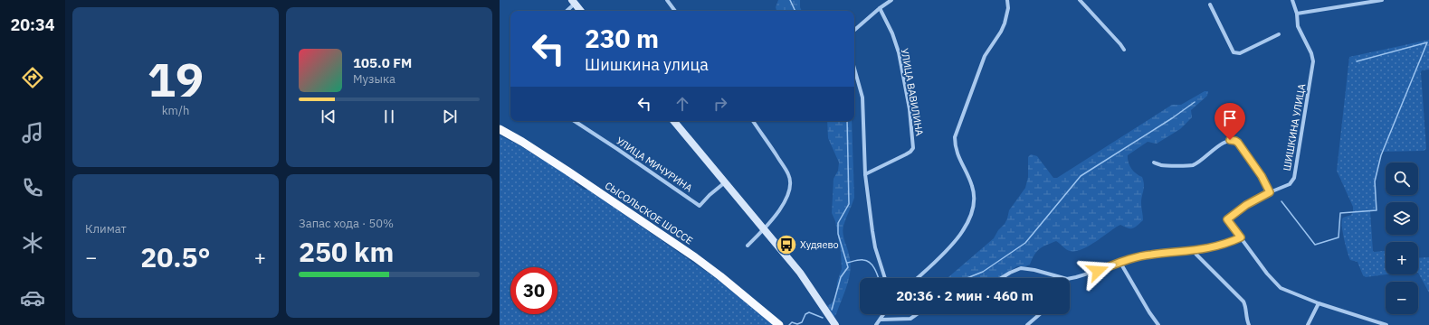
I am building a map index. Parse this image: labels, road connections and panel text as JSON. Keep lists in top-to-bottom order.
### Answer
{
  "streets": {
    "highway": ["СЫСОЛЬСКОЕ ШОССЕ"],
    "street": ["УЛИЦА ВАВИЛИНА", "ШИШКИНА УЛИЦА", "УЛИЦА МИЧУРИНА"]
  },
  "places": {
    "bus stop": ["Худяево"]
  },
  "page": {
    "tabs": "20:34",
    "tile": [
      ["19", "km/h"],
      "Климат",
      ["Запас хода · 50%", "250 km"]
    ],
    "turn": ["230 m", "Шишкина улица"],
    "song": ["105.0 FM", "Музыка"],
    "map_buttons": ["+", "−"],
    "heat": ["−", "20.5°", "+"],
    "limit": "30",
    "trip": "20:36 · 2 мин · 460 m"
  }
}
